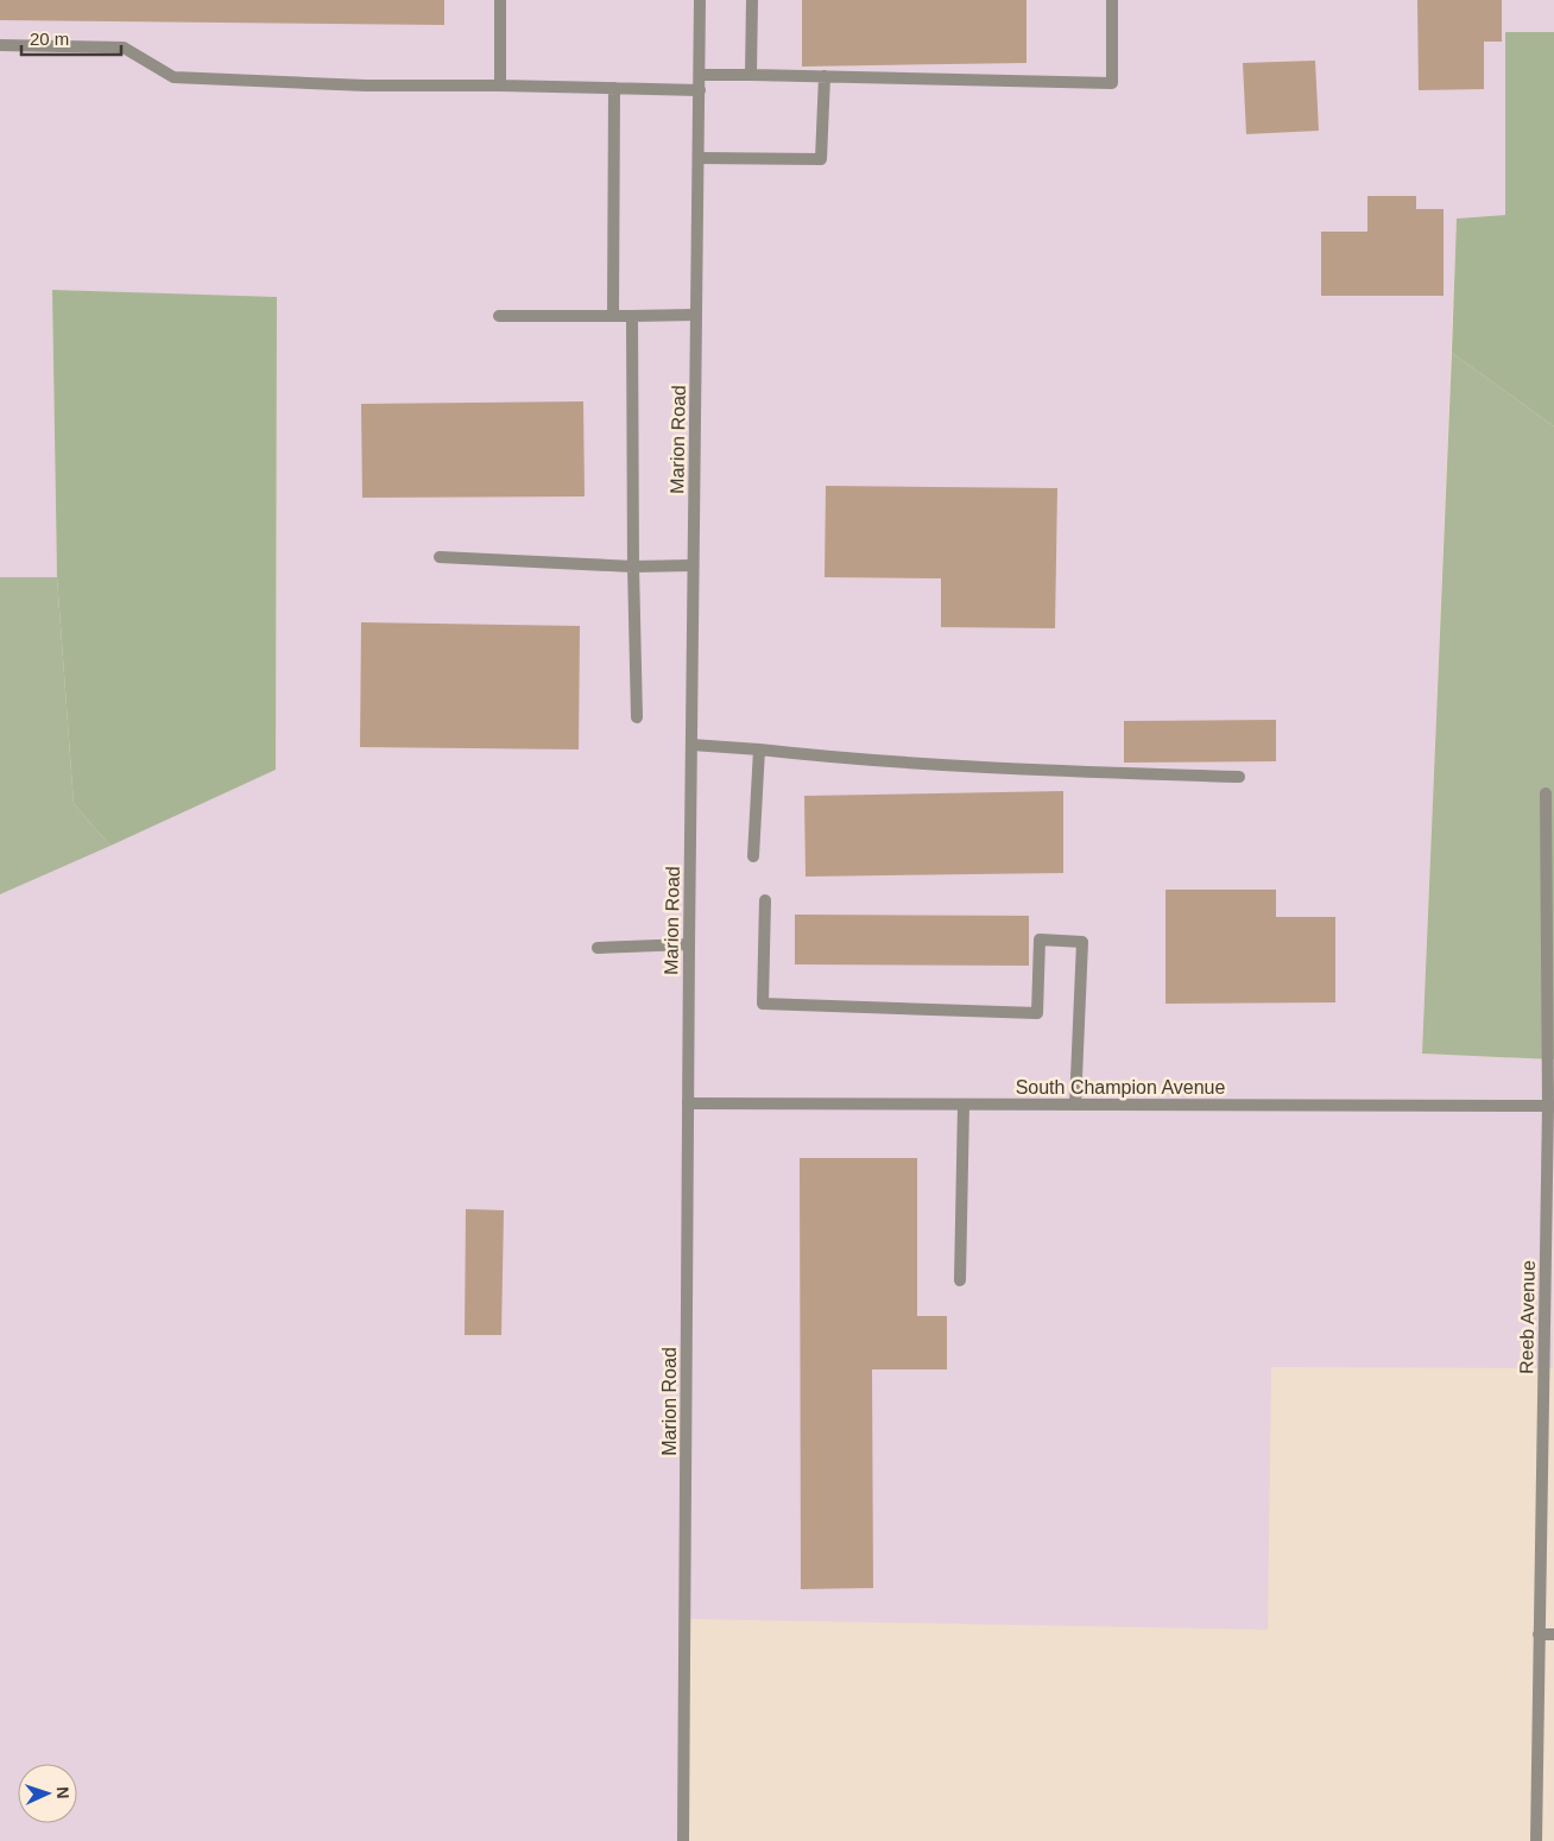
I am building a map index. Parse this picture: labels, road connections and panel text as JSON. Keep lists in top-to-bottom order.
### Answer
{
  "streets": {
    "street": ["Marion Road", "South Champion Avenue", "Reeb Avenue"]
  },
  "crossings": [
    ["Marion Road", "South Champion Avenue"],
    ["South Champion Avenue", "Reeb Avenue"]
  ],
  "scale_bar": "20 m",
  "north": "right"
}
